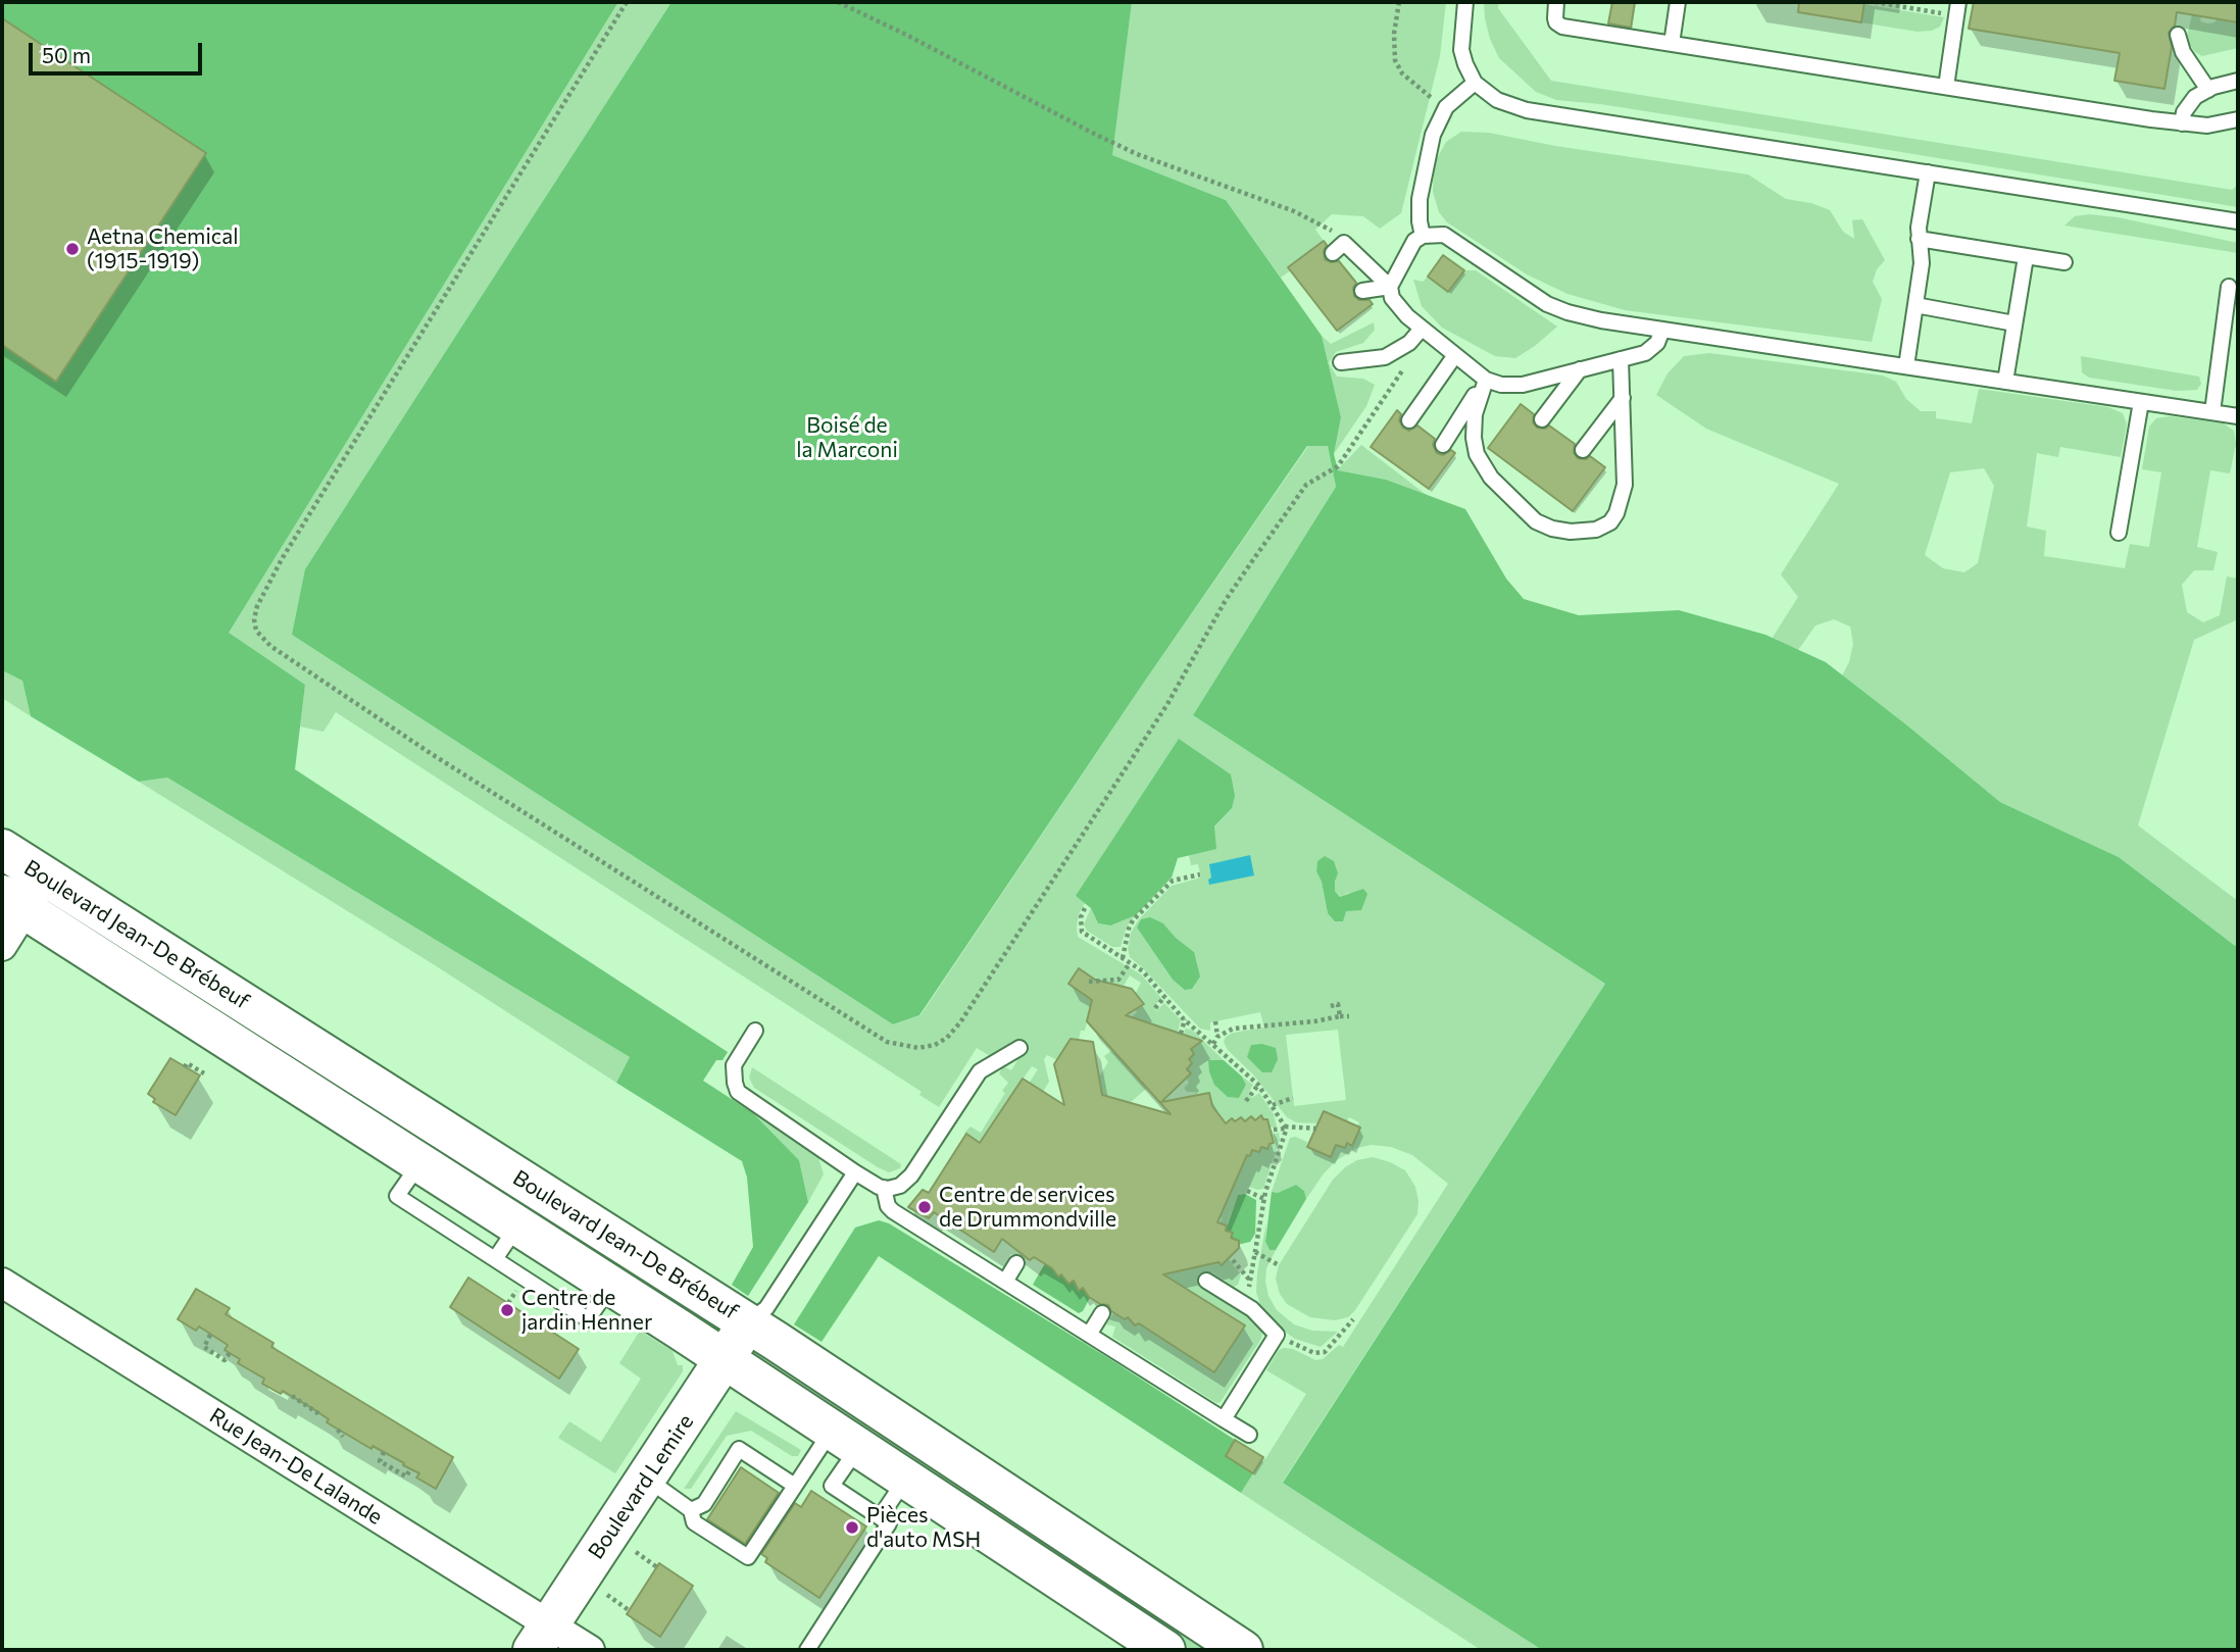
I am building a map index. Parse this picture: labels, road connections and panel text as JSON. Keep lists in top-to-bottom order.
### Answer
{
  "streets": {
    "main road": ["Boulevard Jean-De Brébeuf", "Boulevard Lemire"],
    "street": ["Rue Jean-De Lalande"]
  },
  "crossings": [
    ["Boulevard Jean-De Brébeuf", "Boulevard Lemire"],
    ["Rue Jean-De Lalande", "Boulevard Lemire"]
  ],
  "parks": ["Boisé de la Marconi"],
  "places": [
    "Aetna Chemical (1915-1919)",
    "Centre de services de Drummondville",
    "Centre de jardin Henner",
    "Pièces d'auto MSH"
  ],
  "scale_bar": "50 m"
}
